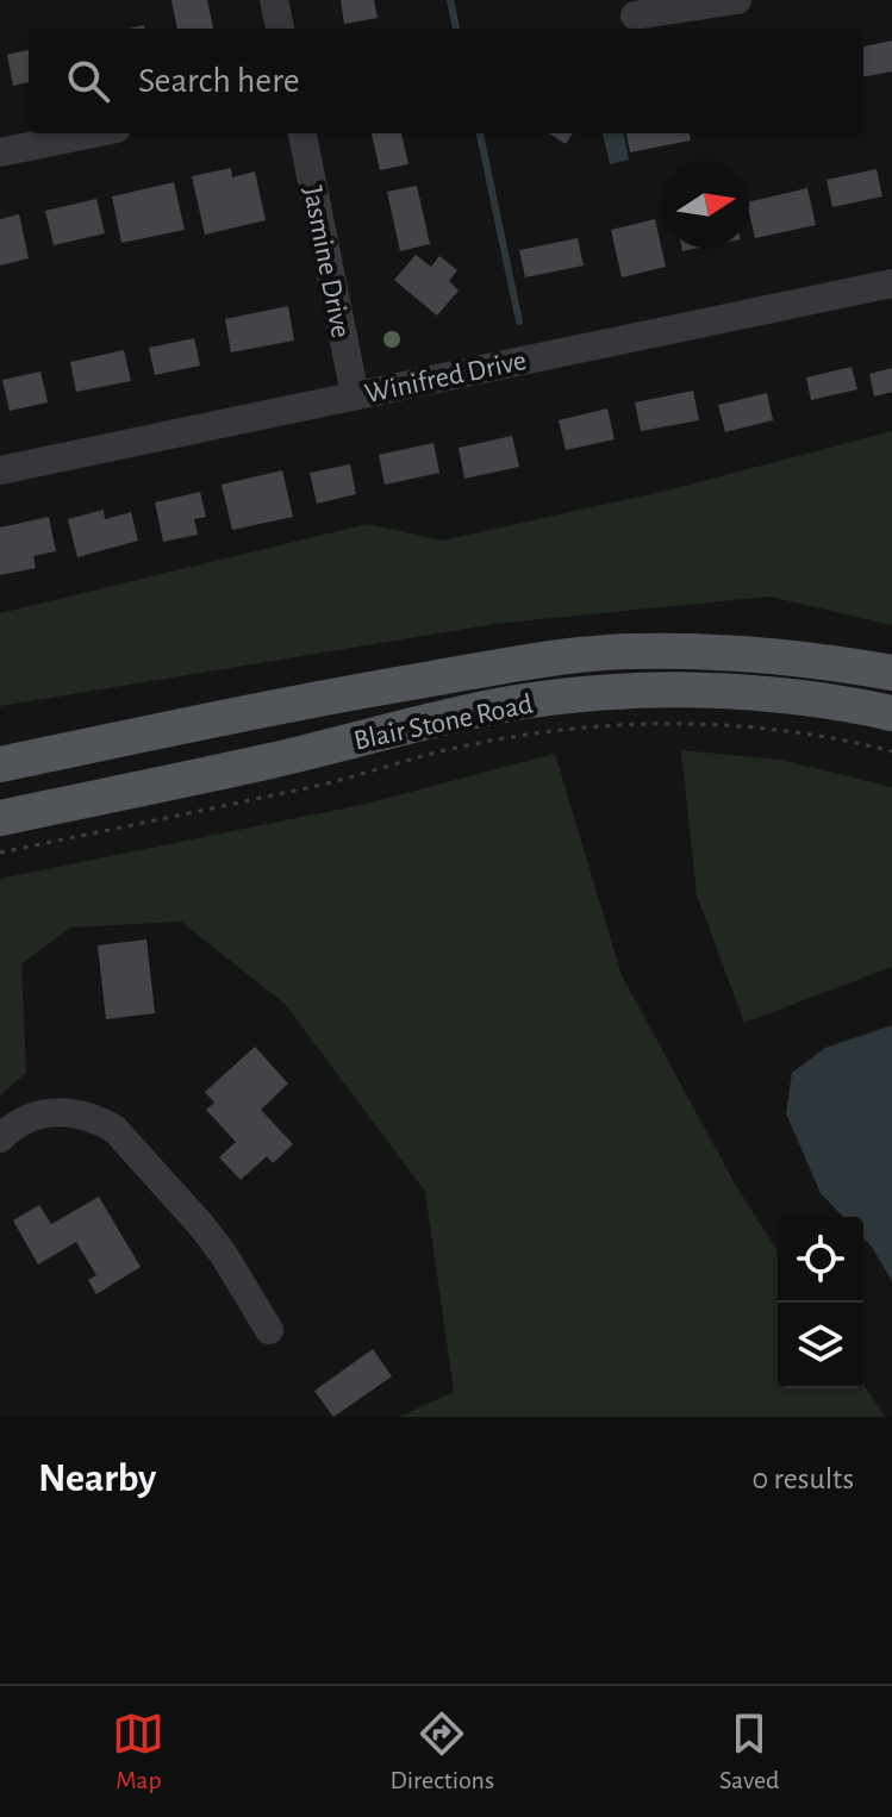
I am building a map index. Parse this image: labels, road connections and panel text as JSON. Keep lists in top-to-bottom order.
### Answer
{
  "streets": {
    "main road": ["Blair Stone Road"],
    "street": ["Jasmine Drive", "Winifred Drive"]
  },
  "crossings": [
    ["Jasmine Drive", "Winifred Drive"]
  ],
  "north": "right",
  "page": {
    "search": "Search here",
    "heading": ["Nearby", "0 results"],
    "nav": ["Map", "Directions", "Saved"]
  }
}
